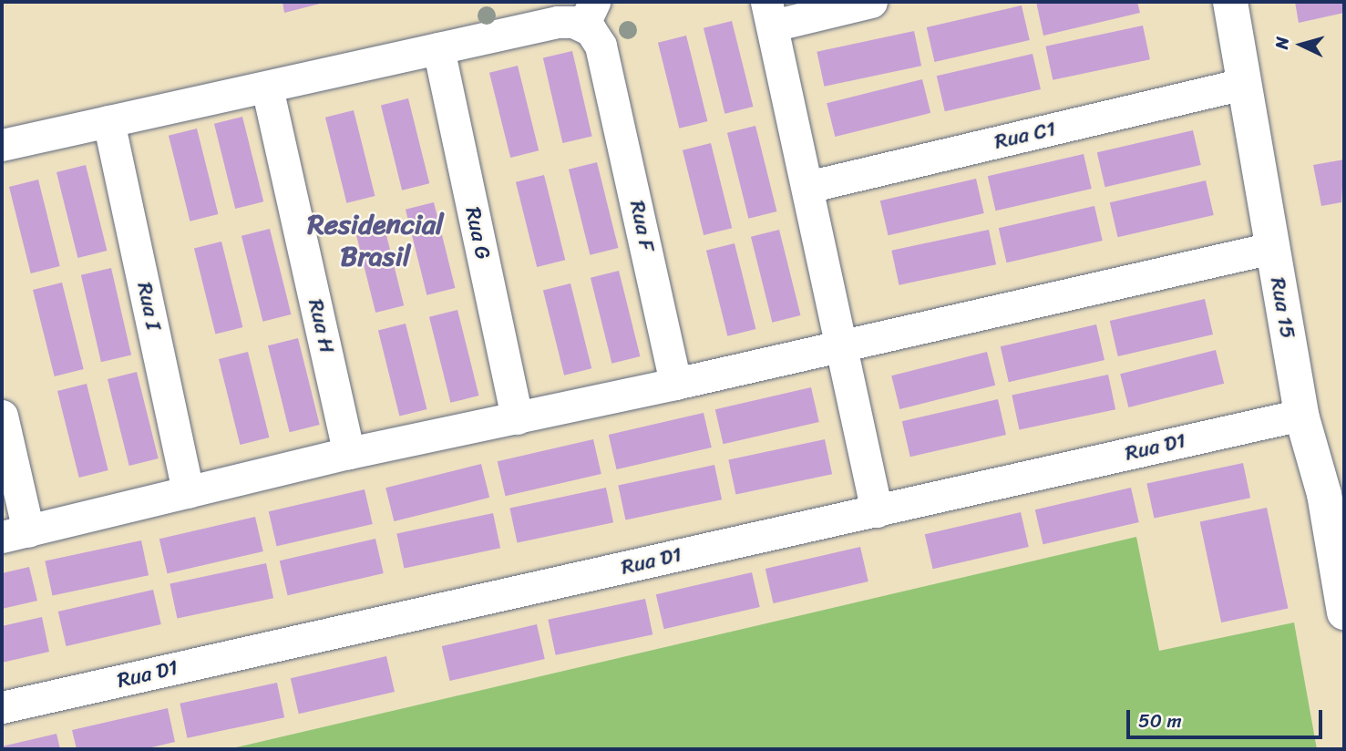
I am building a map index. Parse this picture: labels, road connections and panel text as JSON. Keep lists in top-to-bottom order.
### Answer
{
  "streets": {
    "main road": ["Rua 15"],
    "street": [
      "Rua C1",
      "Rua F",
      "Rua G",
      "Rua I",
      "Rua H",
      "Rua D1"
    ]
  },
  "crossings": [
    ["Rua C1", "Rua 15"],
    ["Rua 15", "Rua D1"]
  ],
  "districts": ["Residencial Brasil"],
  "scale_bar": "50 m",
  "north": "left"
}
